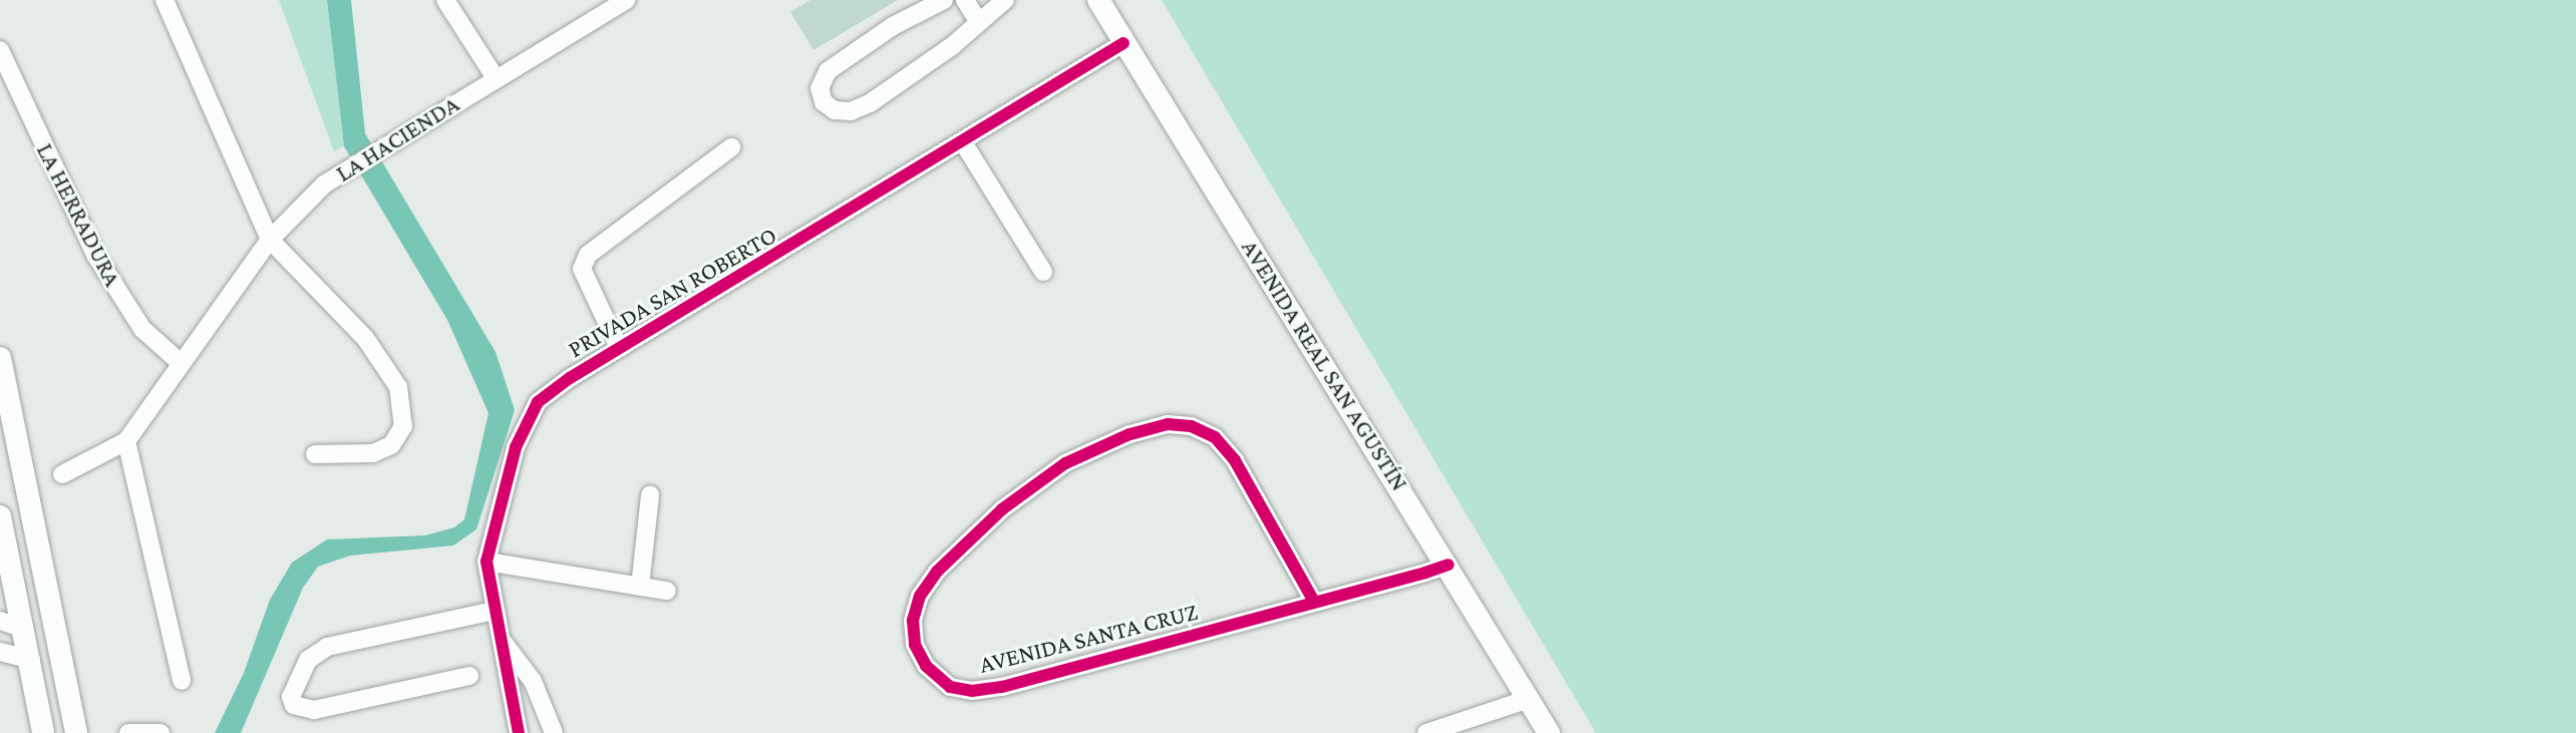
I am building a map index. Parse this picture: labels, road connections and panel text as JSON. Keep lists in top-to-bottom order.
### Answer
{
  "streets": {
    "main road": ["AVENIDA REAL SAN AGUSTÍN"],
    "street": [
      "LA HACIENDA",
      "LA HERRADURA",
      "PRIVADA SAN ROBERTO",
      "AVENIDA SANTA CRUZ"
    ]
  },
  "crossings": [
    ["LA HACIENDA", "LA HERRADURA"],
    ["PRIVADA SAN ROBERTO", "AVENIDA REAL SAN AGUSTÍN"],
    ["AVENIDA REAL SAN AGUSTÍN", "AVENIDA SANTA CRUZ"]
  ]
}
